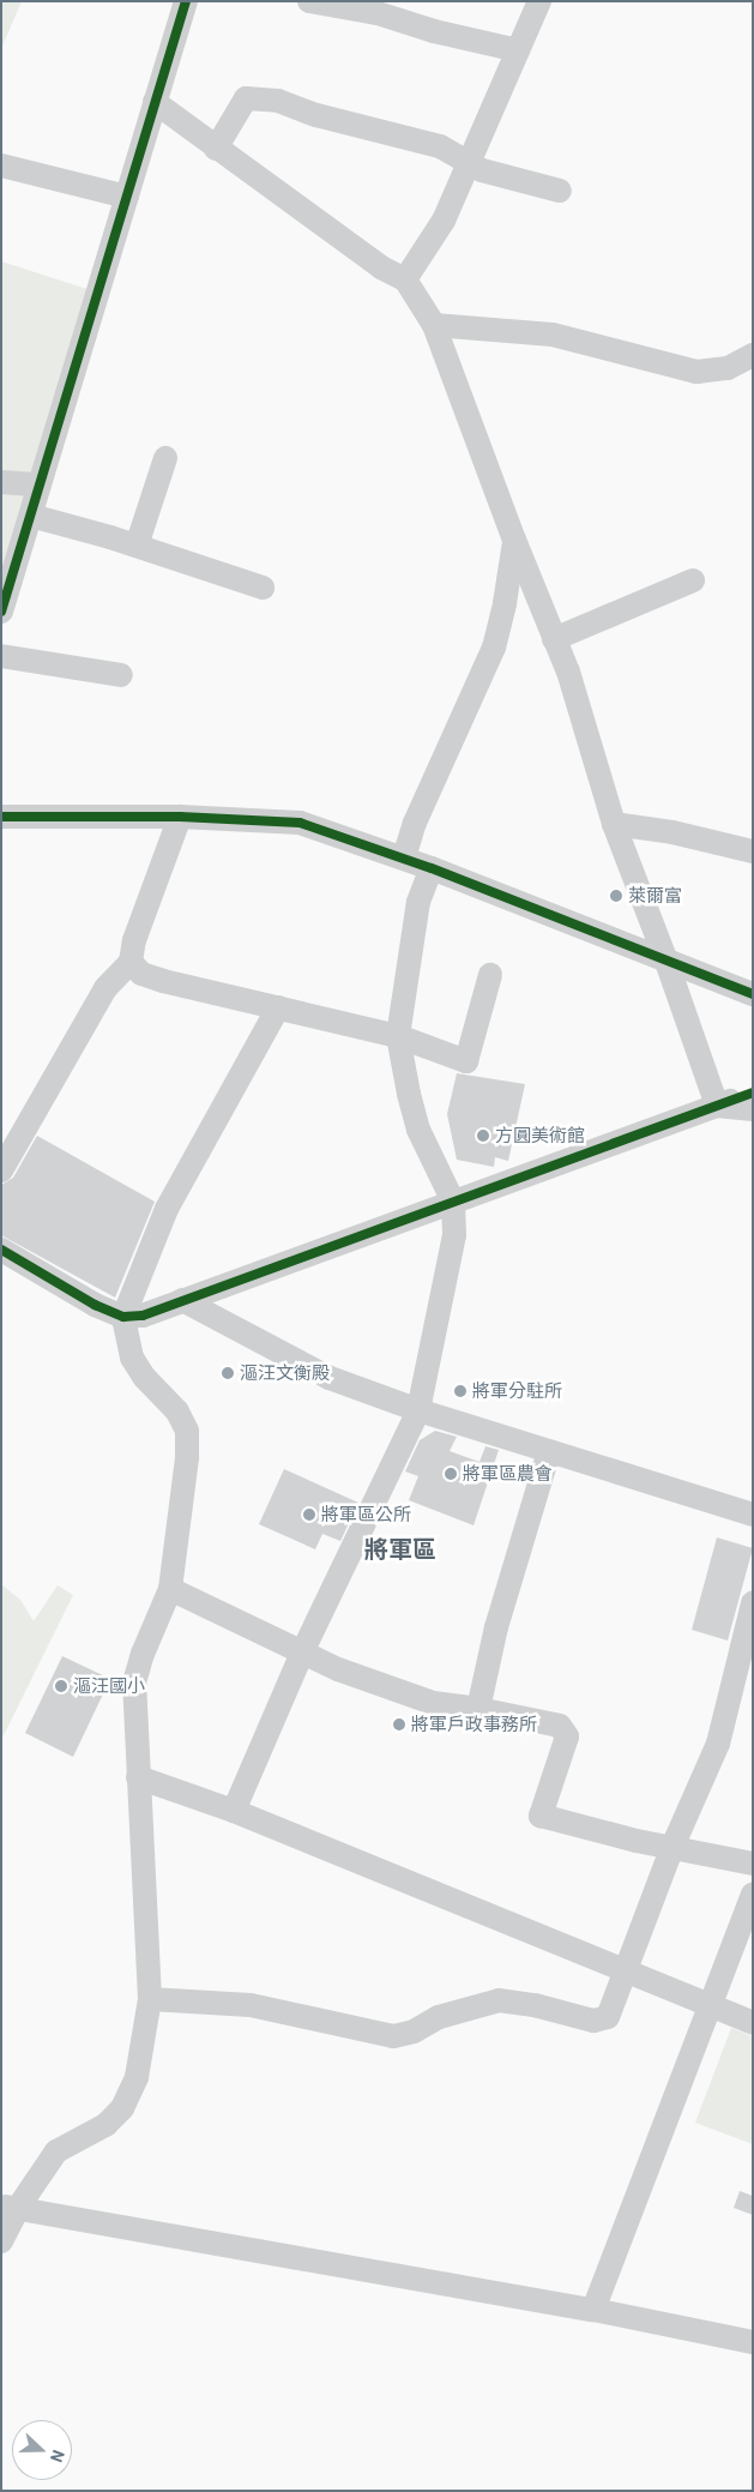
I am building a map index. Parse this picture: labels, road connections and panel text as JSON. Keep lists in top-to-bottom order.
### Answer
{
  "districts": ["將軍區"],
  "places": [
    "萊爾富",
    "方圓美術館",
    "漚汪文衡殿",
    "將軍分駐所",
    "將軍區農會",
    "將軍區公所",
    "漚汪國小",
    "將軍戶政事務所"
  ],
  "north": "right"
}
